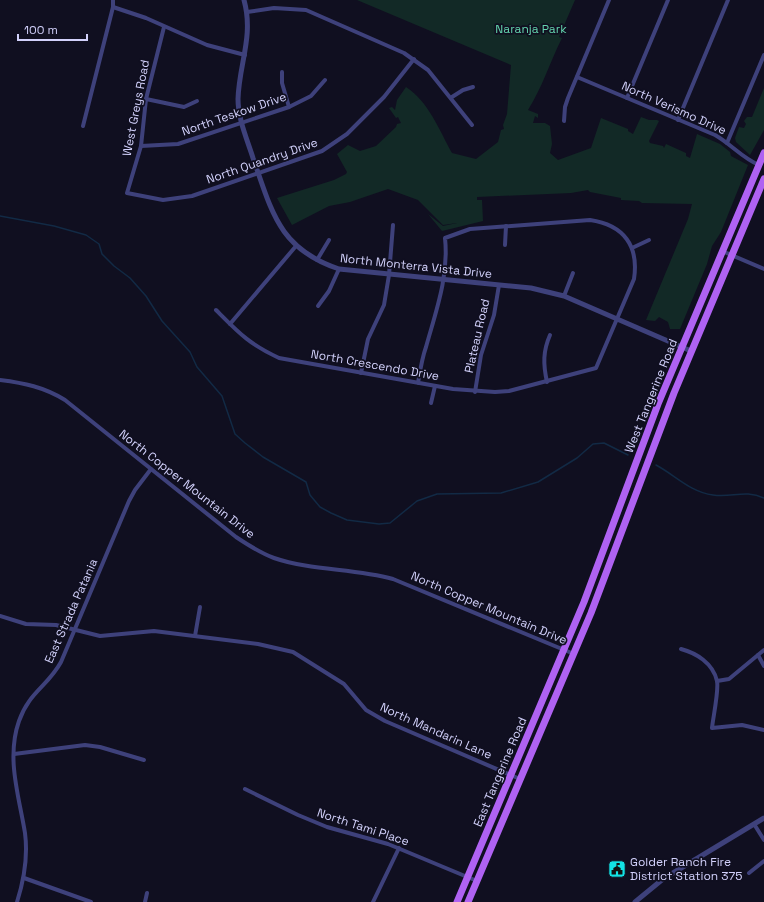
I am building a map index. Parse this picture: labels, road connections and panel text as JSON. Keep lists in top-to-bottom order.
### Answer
{
  "streets": {
    "main road": ["West Tangerine Road", "East Tangerine Road"],
    "street": [
      "West Greys Road",
      "North Verismo Drive",
      "North Teskow Drive",
      "North Quandry Drive",
      "North Monterra Vista Drive",
      "Plateau Road",
      "North Crescendo Drive",
      "North Copper Mountain Drive",
      "East Strada Patania",
      "North Mandarin Lane",
      "North Tami Place"
    ]
  },
  "crossings": [
    ["West Greys Road", "North Teskow Drive"],
    ["West Greys Road", "North Quandry Drive"],
    ["North Verismo Drive", "West Tangerine Road"],
    ["North Teskow Drive", "North Monterra Vista Drive"],
    ["North Quandry Drive", "North Monterra Vista Drive"],
    ["North Monterra Vista Drive", "Plateau Road"],
    ["North Monterra Vista Drive", "North Crescendo Drive"],
    ["North Monterra Vista Drive", "West Tangerine Road"],
    ["Plateau Road", "North Crescendo Drive"],
    ["West Tangerine Road", "North Copper Mountain Drive"],
    ["West Tangerine Road", "East Tangerine Road"],
    ["North Copper Mountain Drive", "East Strada Patania"],
    ["North Copper Mountain Drive", "East Tangerine Road"],
    ["East Strada Patania", "North Mandarin Lane"],
    ["North Mandarin Lane", "East Tangerine Road"],
    ["East Tangerine Road", "North Tami Place"]
  ],
  "parks": ["Naranja Park"],
  "places": {
    "public building": ["Golder Ranch Fire District Station 375"]
  },
  "scale_bar": "100 m"
}
